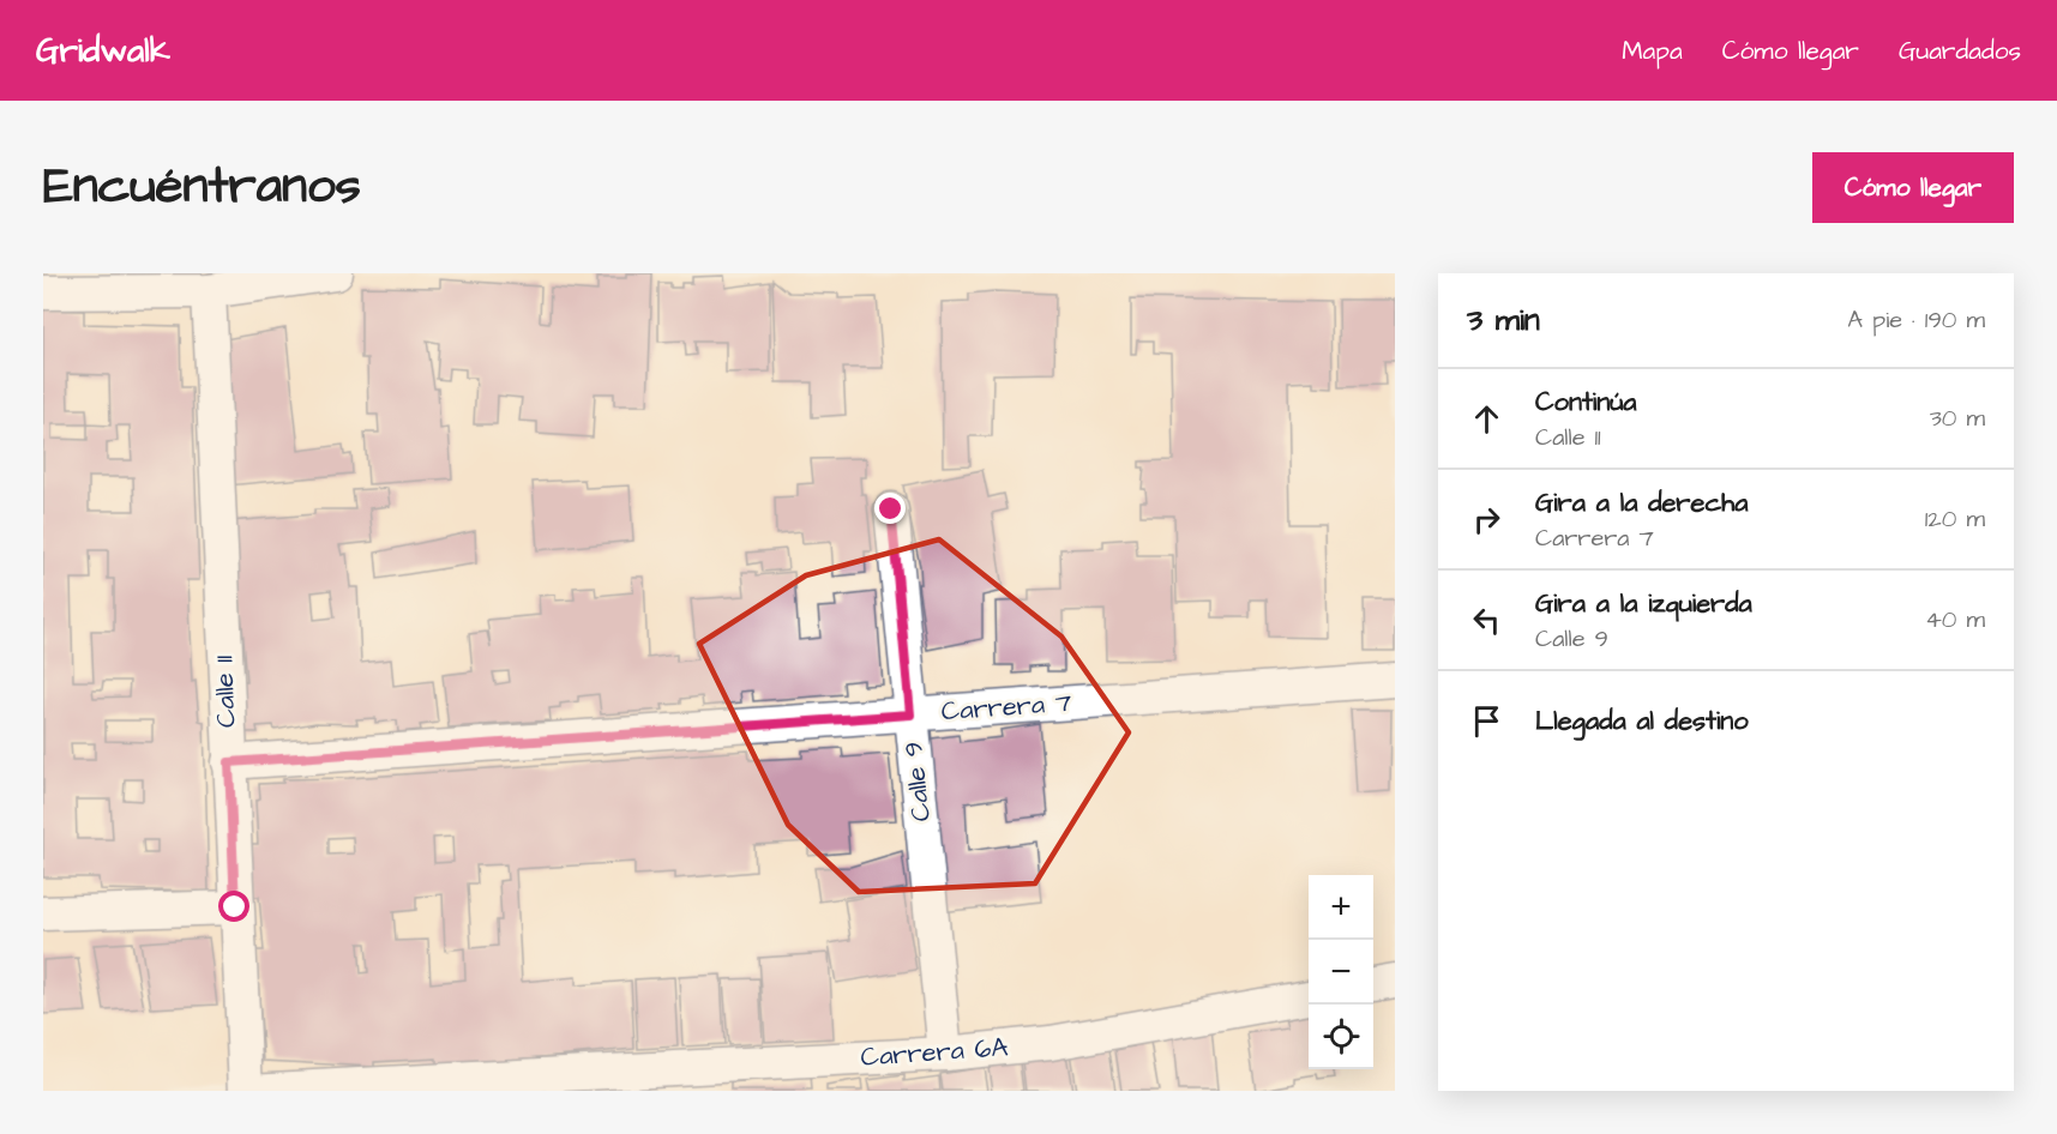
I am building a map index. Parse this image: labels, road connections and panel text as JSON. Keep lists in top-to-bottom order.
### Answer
{
  "streets": {
    "street": [
      "Calle 11",
      "Carrera 7",
      "Calle 9",
      "Carrera 6A"
    ]
  },
  "crossings": [
    ["Calle 11", "Carrera 7"],
    ["Calle 11", "Carrera 6A"],
    ["Carrera 7", "Calle 9"],
    ["Calle 9", "Carrera 6A"]
  ],
  "page": {
    "header": "Gridwalk",
    "nav": ["Mapa", "Cómo llegar", "Guardados"],
    "title": "Encuéntranos",
    "buttons": "Cómo llegar",
    "heading": ["3 min", "A pie · 190 m"],
    "list": [
      ["Continúa", "Calle 11", "30 m"],
      ["Gira a la derecha", "Carrera 7", "120 m"],
      ["Gira a la izquierda", "Calle 9", "40 m"],
      "Llegada al destino"
    ],
    "map_buttons": ["+", "−"]
  }
}
